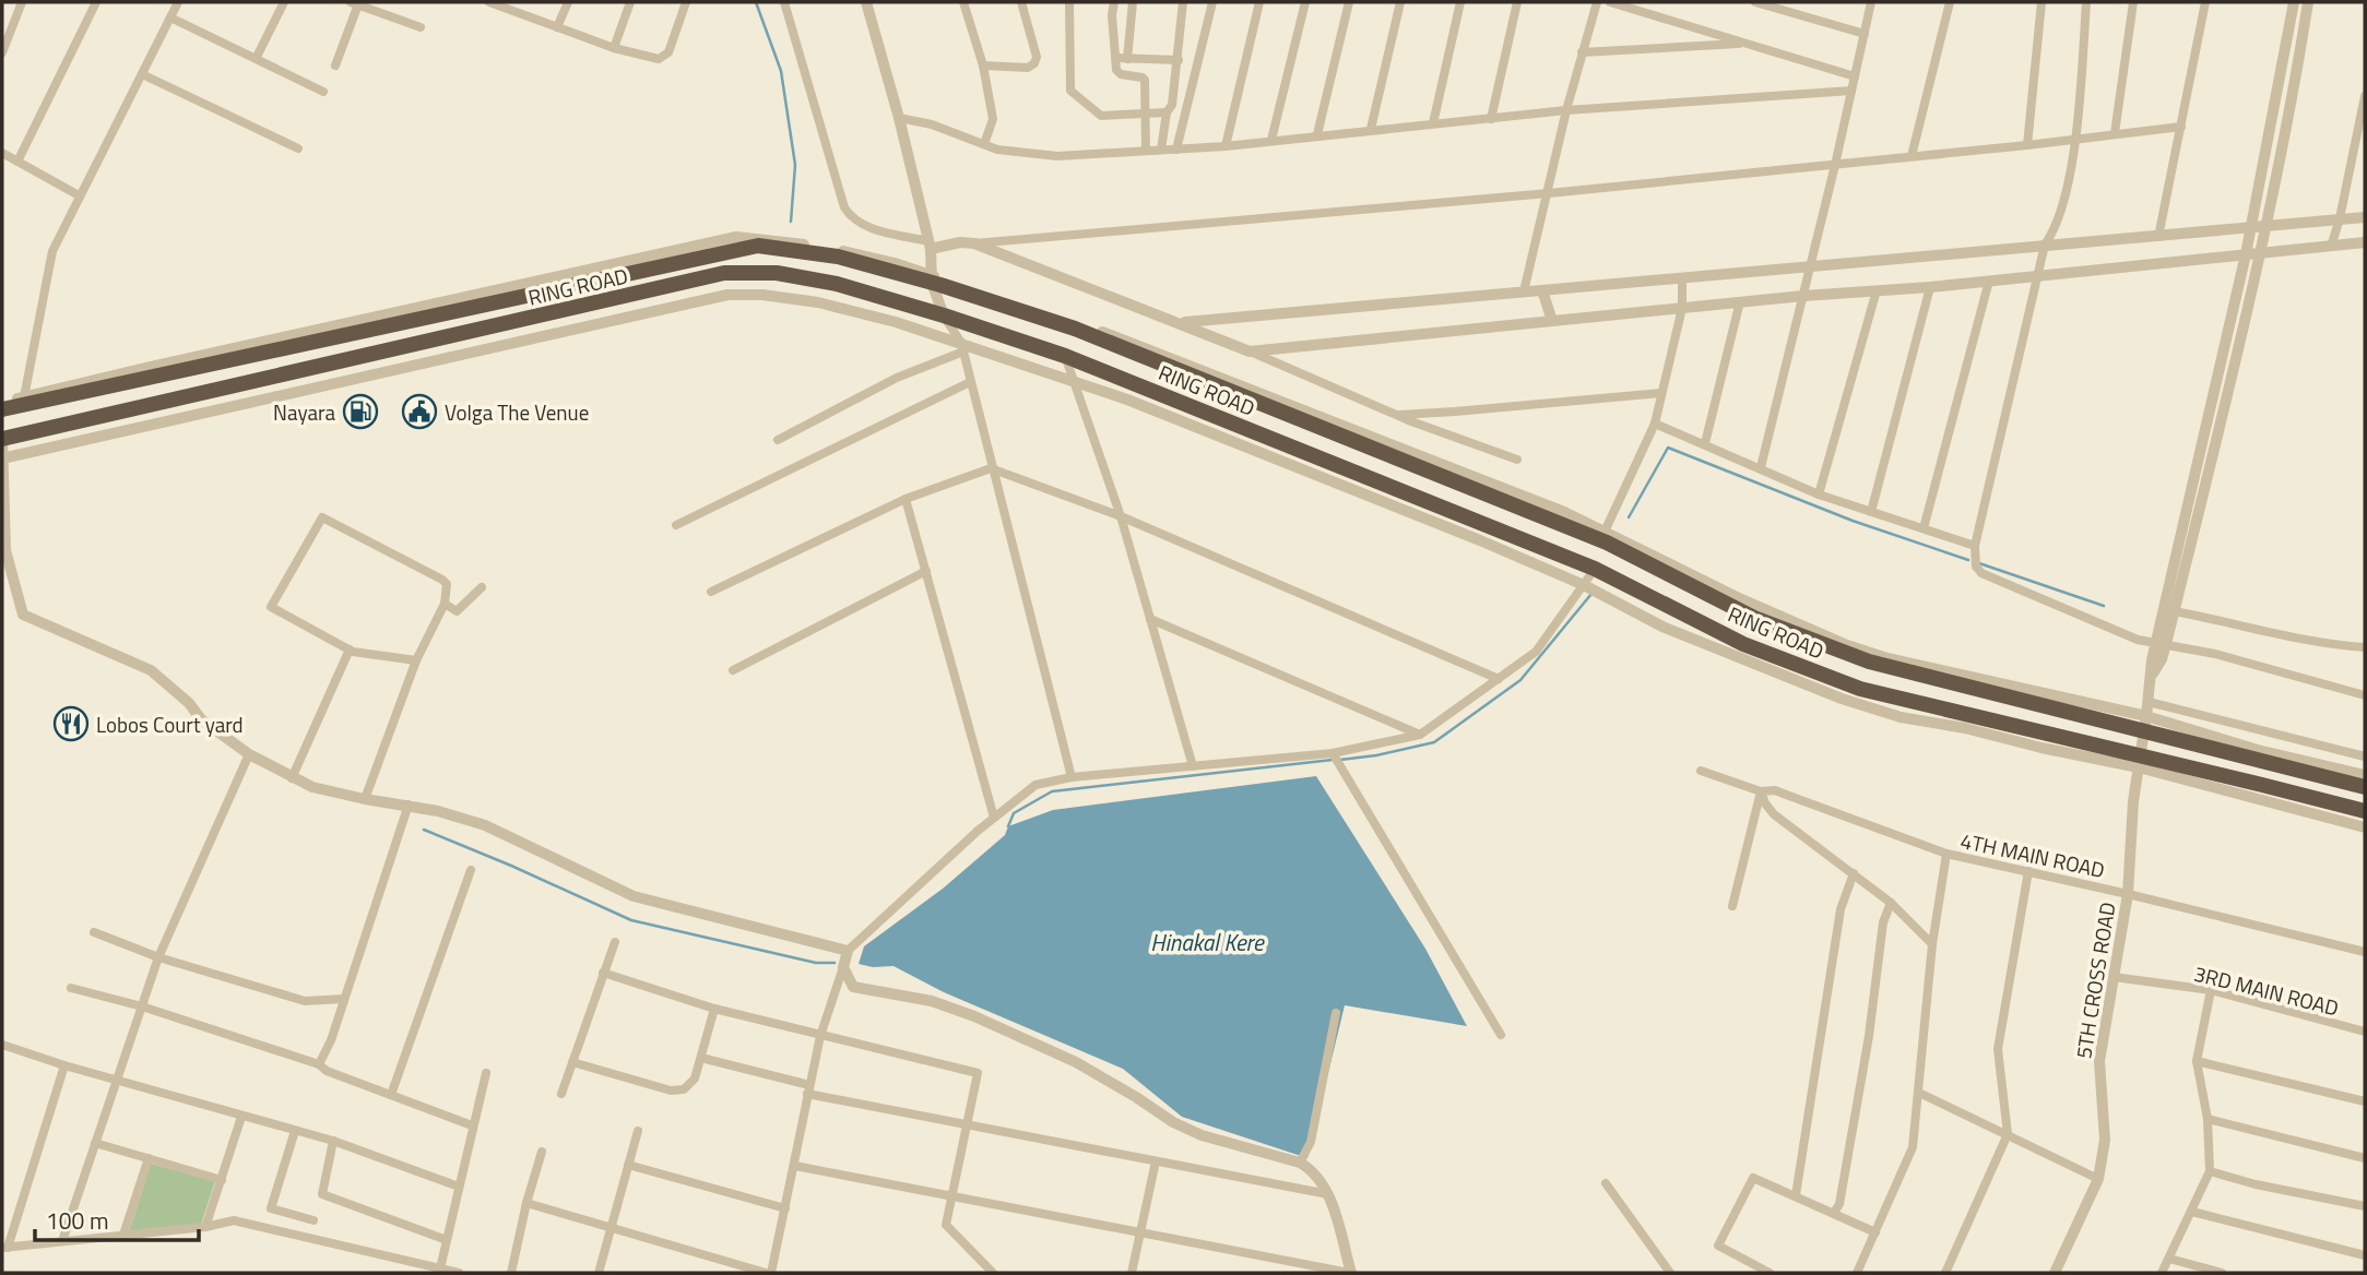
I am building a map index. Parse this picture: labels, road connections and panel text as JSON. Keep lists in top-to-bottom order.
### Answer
{
  "streets": {
    "highway": ["RING ROAD"],
    "street": ["4TH MAIN ROAD", "5TH CROSS ROAD", "3RD MAIN ROAD"]
  },
  "crossings": [
    ["RING ROAD", "5TH CROSS ROAD"],
    ["4TH MAIN ROAD", "5TH CROSS ROAD"],
    ["5TH CROSS ROAD", "3RD MAIN ROAD"]
  ],
  "water": ["Hinakal Kere"],
  "places": {
    "fuel station": ["Nayara"],
    "public building": ["Volga The Venue"],
    "restaurant": ["Lobos Court yard"]
  },
  "scale_bar": "100 m"
}
